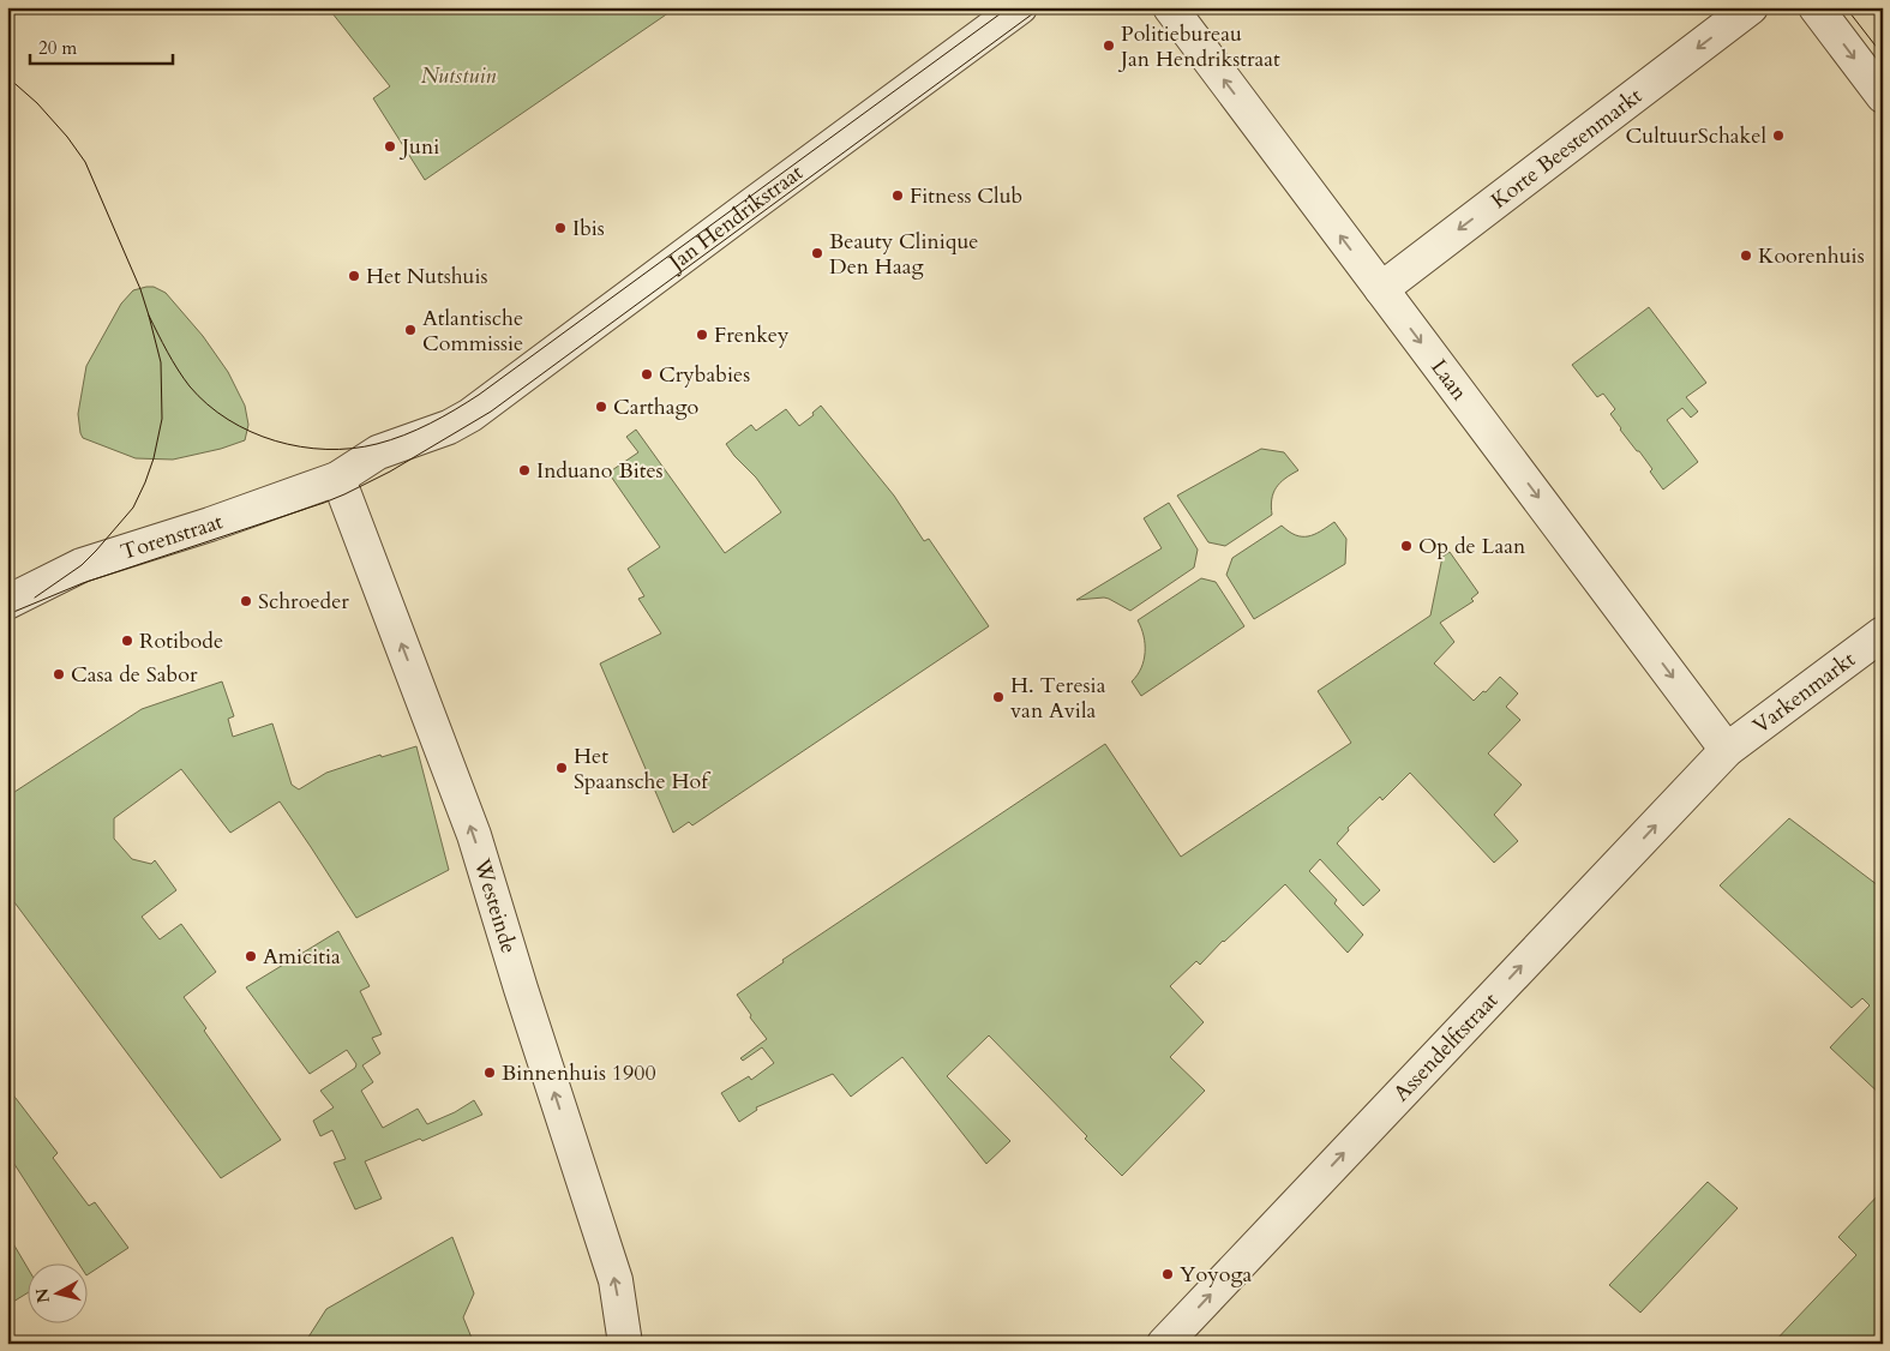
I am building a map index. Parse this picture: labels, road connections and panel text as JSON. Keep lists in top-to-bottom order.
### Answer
{
  "streets": {
    "street": [
      "Korte Beestenmarkt",
      "Jan Hendrikstraat",
      "Laan",
      "Torenstraat",
      "Varkenmarkt",
      "Westeinde",
      "Assendelftstraat"
    ]
  },
  "crossings": [
    ["Korte Beestenmarkt", "Laan"],
    ["Jan Hendrikstraat", "Torenstraat"],
    ["Jan Hendrikstraat", "Westeinde"],
    ["Laan", "Varkenmarkt"],
    ["Laan", "Assendelftstraat"],
    ["Torenstraat", "Westeinde"],
    ["Varkenmarkt", "Assendelftstraat"]
  ],
  "one_way": ["Korte Beestenmarkt", "Westeinde", "Assendelftstraat"],
  "parks": ["Nutstuin"],
  "places": [
    "Politiebureau Jan Hendrikstraat",
    "CultuurSchakel",
    "Juni",
    "Fitness Club",
    "Ibis",
    "Beauty Clinique Den Haag",
    "Koorenhuis",
    "Het Nutshuis",
    "Atlantische Commissie",
    "Frenkey",
    "Crybabies",
    "Carthago",
    "Induano Bites",
    "Op de Laan",
    "Schroeder",
    "Rotibode",
    "Casa de Sabor",
    "H. Teresia van Avila",
    "Het Spaansche Hof",
    "Amicitia",
    "Binnenhuis 1900",
    "Yoyoga"
  ],
  "scale_bar": "20 m",
  "north": "left"
}
